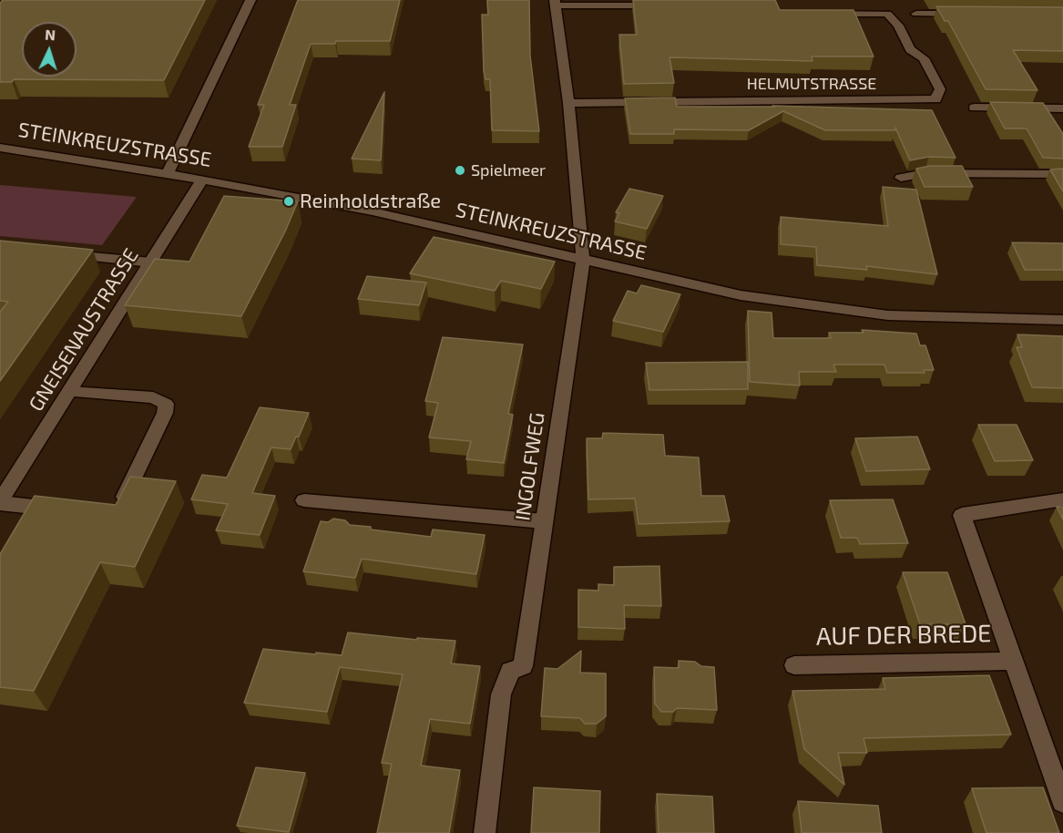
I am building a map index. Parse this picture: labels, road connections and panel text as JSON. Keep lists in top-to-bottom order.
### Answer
{
  "streets": {
    "street": [
      "HELMUTSTRASSE",
      "STEINKREUZSTRASSE",
      "GNEISENAUSTRASSE",
      "INGOLFWEG",
      "AUF DER BREDE"
    ]
  },
  "crossings": [
    ["HELMUTSTRASSE", "INGOLFWEG"],
    ["STEINKREUZSTRASSE", "GNEISENAUSTRASSE"],
    ["STEINKREUZSTRASSE", "INGOLFWEG"]
  ],
  "places": ["Spielmeer", "Reinholdstraße"],
  "north": "top"
}
